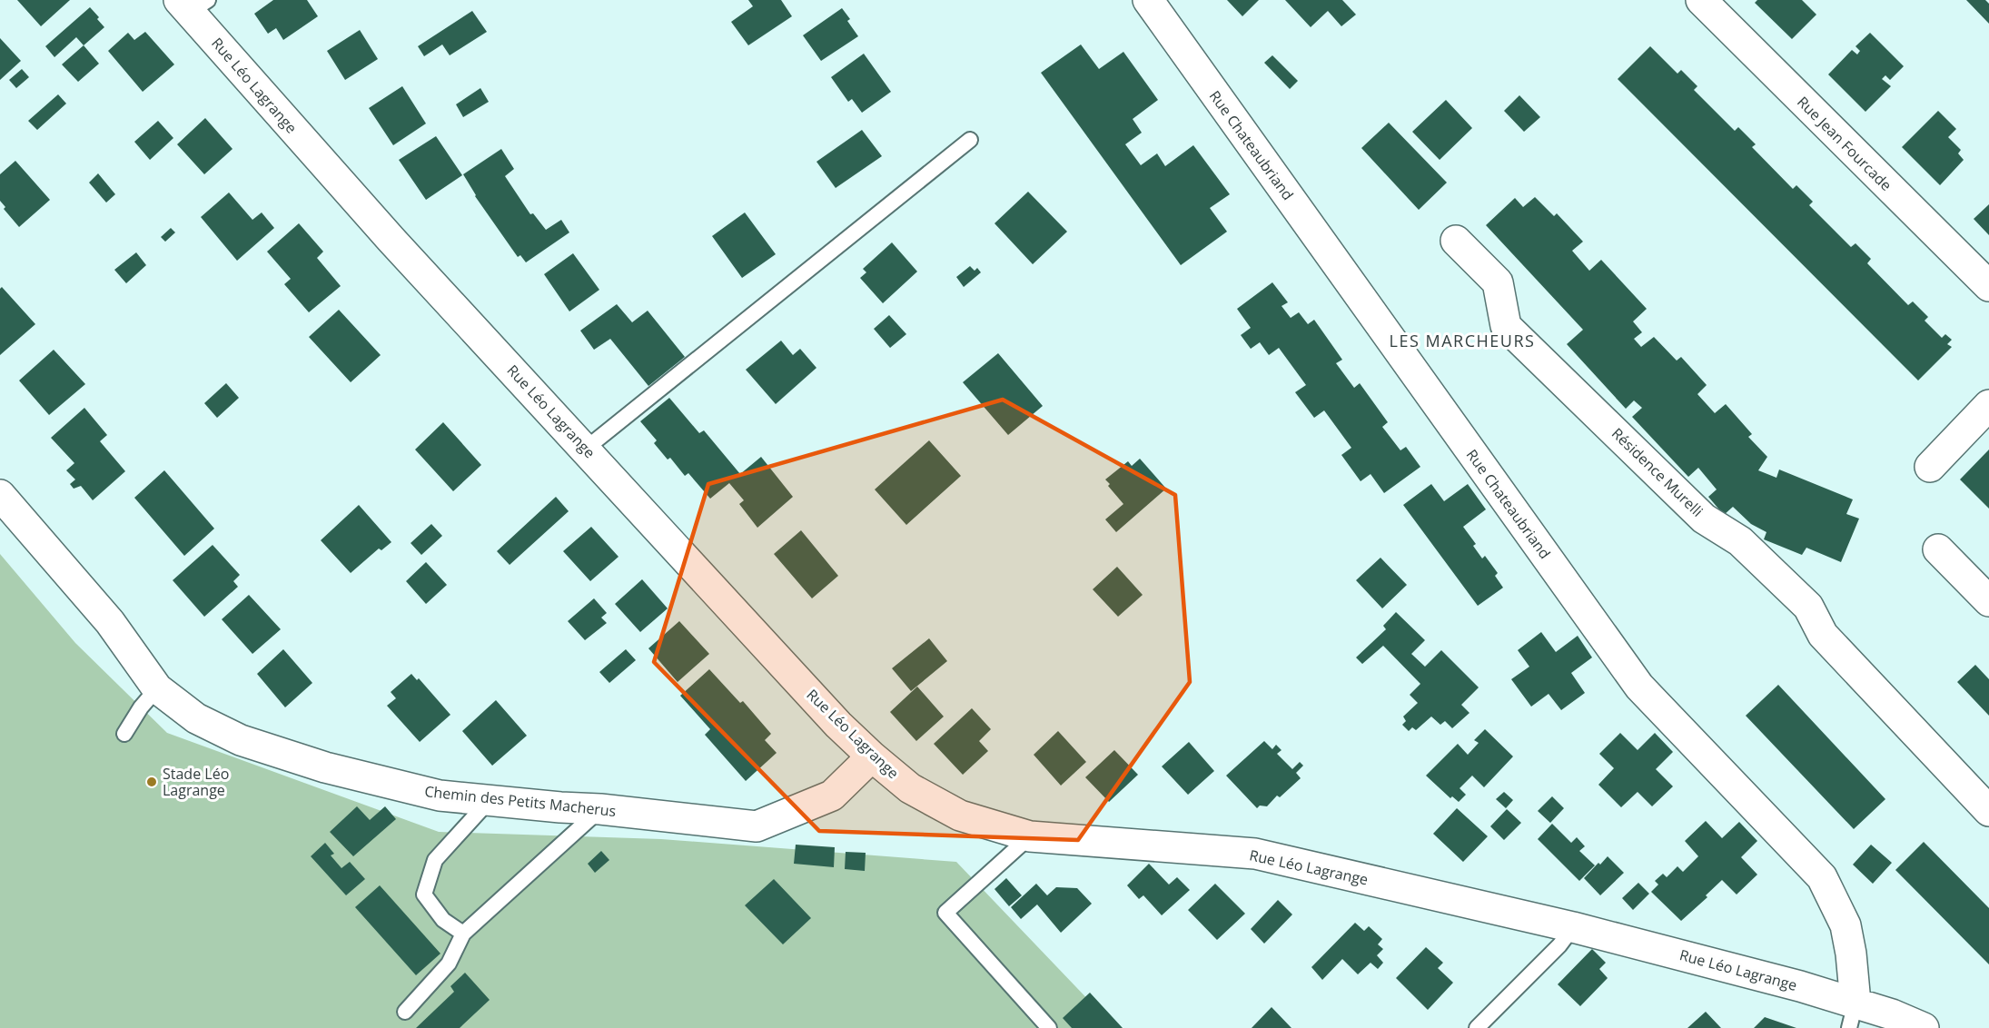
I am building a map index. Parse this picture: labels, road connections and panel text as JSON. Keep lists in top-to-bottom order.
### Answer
{
  "streets": {
    "street": [
      "Rue Léo Lagrange",
      "Rue Jean Fourcade",
      "Rue Chateaubriand",
      "Résidence Murelli",
      "Chemin des Petits Macherus"
    ]
  },
  "crossings": [
    ["Rue Léo Lagrange", "Rue Chateaubriand"],
    ["Rue Léo Lagrange", "Chemin des Petits Macherus"]
  ],
  "districts": ["LES MARCHEURS"],
  "places": ["Stade Léo Lagrange"]
}
